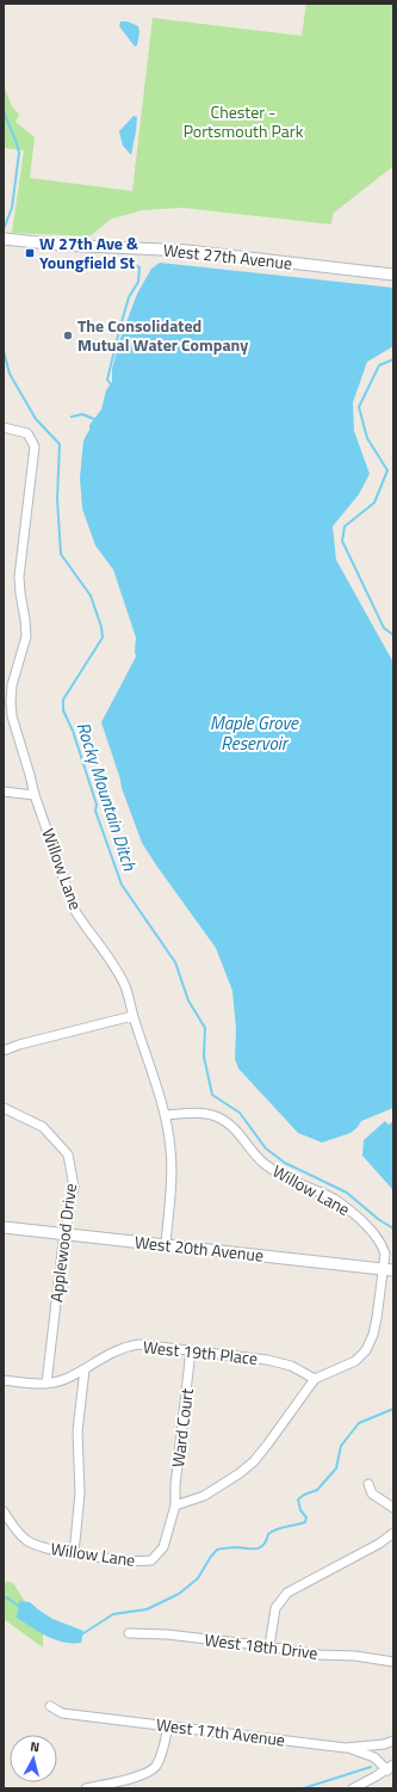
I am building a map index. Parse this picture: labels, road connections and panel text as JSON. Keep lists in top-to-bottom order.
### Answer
{
  "streets": {
    "street": [
      "West 27th Avenue",
      "Willow Lane",
      "Applewood Drive",
      "West 20th Avenue",
      "West 19th Place",
      "Ward Court",
      "West 18th Drive",
      "West 17th Avenue"
    ]
  },
  "crossings": [
    ["Willow Lane", "West 20th Avenue"],
    ["Willow Lane", "West 19th Place"],
    ["Willow Lane", "Ward Court"],
    ["Applewood Drive", "West 20th Avenue"],
    ["Applewood Drive", "West 19th Place"],
    ["West 19th Place", "Ward Court"]
  ],
  "water": ["Maple Grove Reservoir", "Rocky Mountain Ditch"],
  "parks": ["Chester - Portsmouth Park"],
  "places": {
    "transit": ["W 27th Ave & Youngfield St"],
    "other": ["The Consolidated Mutual Water Company"]
  },
  "north": "top"
}
